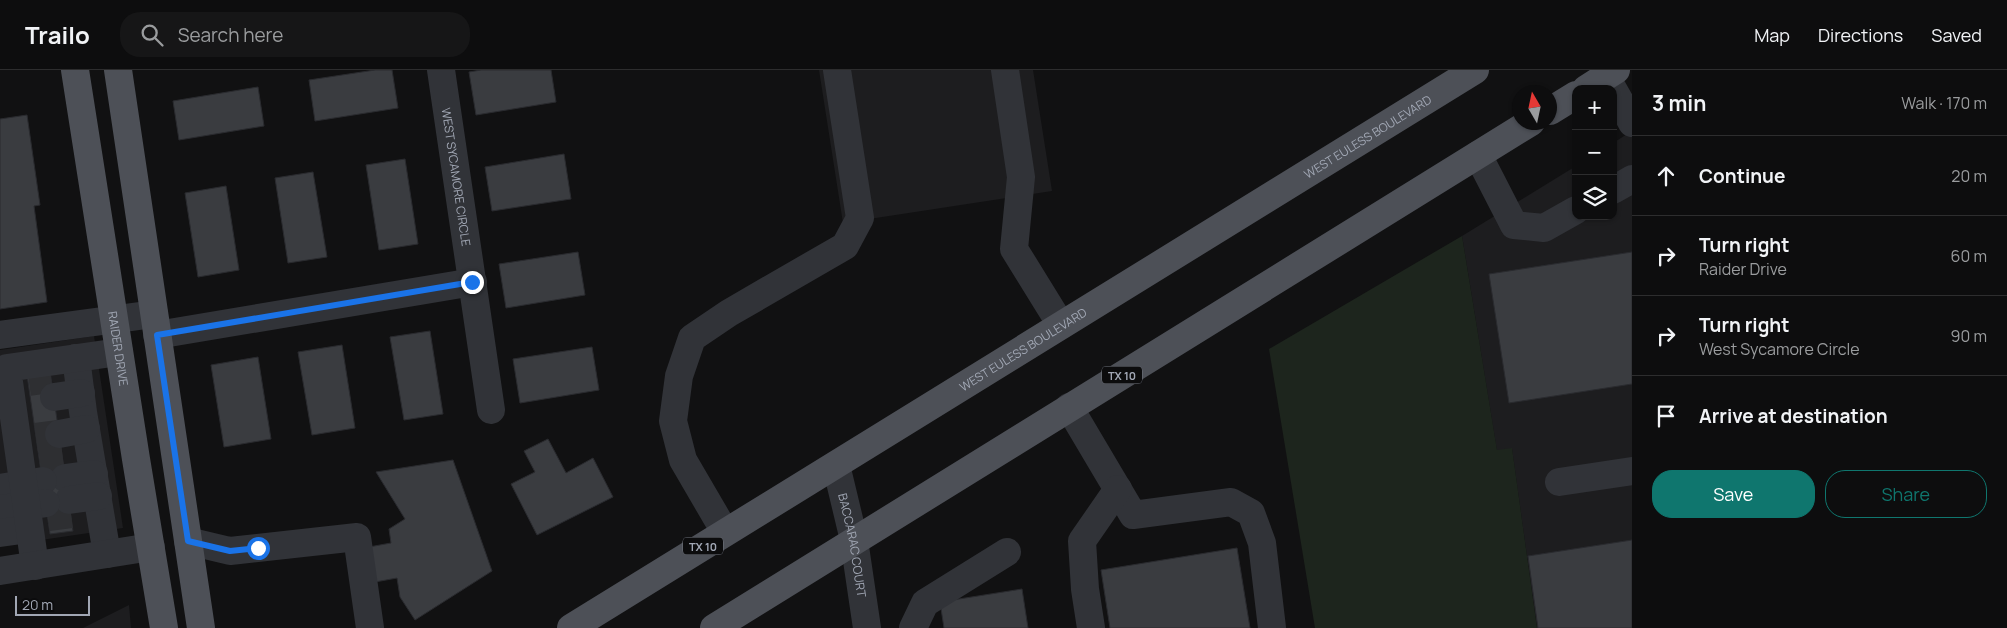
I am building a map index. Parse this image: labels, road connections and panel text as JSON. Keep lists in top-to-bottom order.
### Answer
{
  "streets": {
    "main road": ["WEST EULESS BOULEVARD", "RAIDER DRIVE", "TX 10"],
    "street": ["WEST SYCAMORE CIRCLE", "BACCARAC COURT"]
  },
  "crossings": [
    ["WEST EULESS BOULEVARD", "BACCARAC COURT"],
    ["TX 10", "BACCARAC COURT"]
  ],
  "scale_bar": "20 m",
  "north": "top",
  "page": {
    "header": "Trailo",
    "search": "Search here",
    "nav": ["Map", "Directions", "Saved"],
    "heading": ["3 min", "Walk · 170 m"],
    "map_buttons": ["+", "−"],
    "list": [
      ["Continue", "20 m"],
      ["Turn right", "Raider Drive", "60 m"],
      ["Turn right", "West Sycamore Circle", "90 m"],
      "Arrive at destination"
    ],
    "buttons": ["Save", "Share"],
    "scale": "20 m"
  }
}
